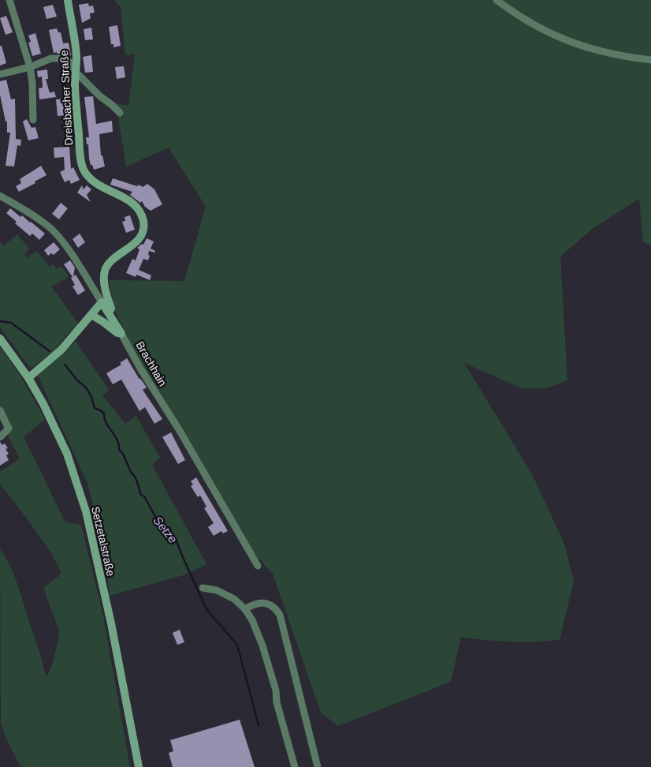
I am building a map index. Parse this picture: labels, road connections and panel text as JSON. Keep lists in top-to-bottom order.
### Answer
{
  "streets": {
    "street": ["Dreisbacher Straße", "Brachhain", "Setzetalstraße"]
  },
  "crossings": [
    ["Dreisbacher Straße", "Brachhain"]
  ],
  "water": ["Setze"]
}
